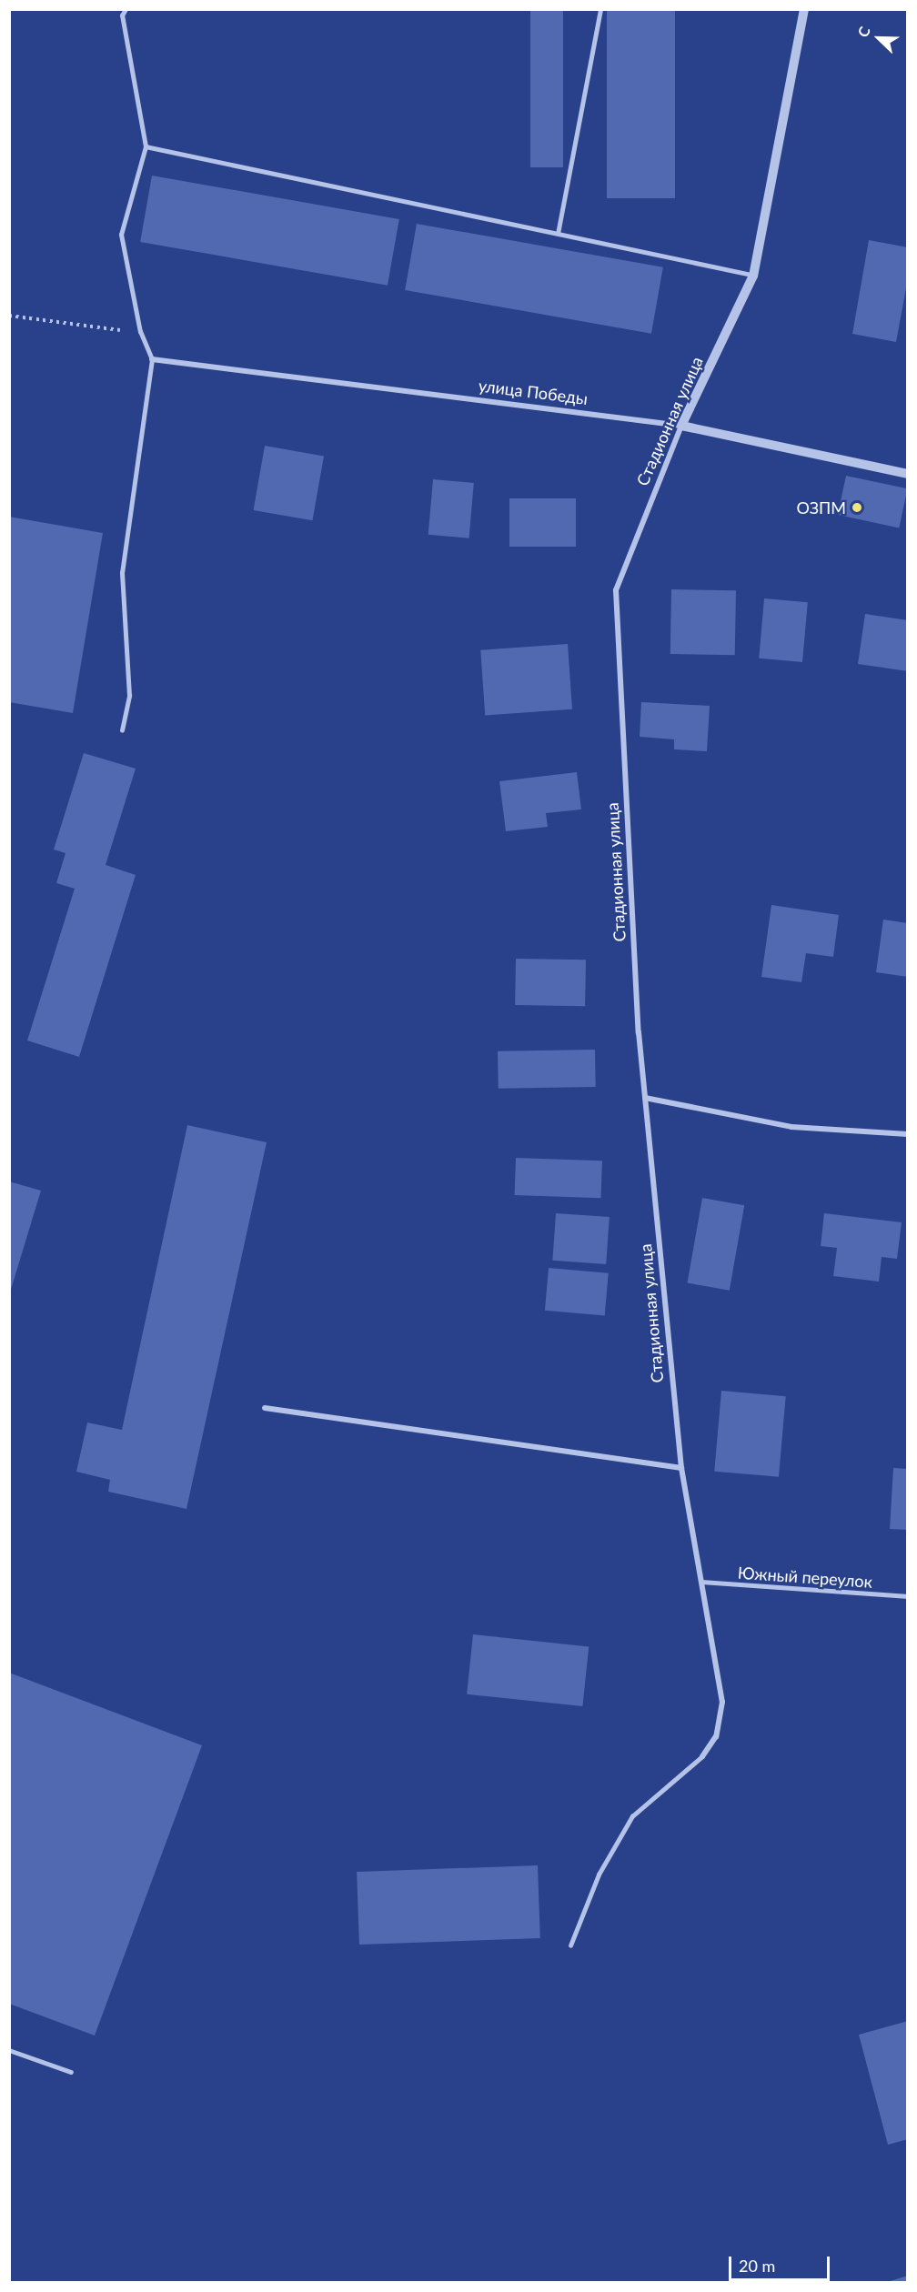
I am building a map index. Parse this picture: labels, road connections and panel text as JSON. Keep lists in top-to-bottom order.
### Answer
{
  "streets": {
    "street": ["улица Победы", "Стадионная улица"],
    "lane": ["Южный переулок"]
  },
  "crossings": [
    ["улица Победы", "Стадионная улица"],
    ["Стадионная улица", "Южный переулок"]
  ],
  "places": ["ОЗПМ"],
  "scale_bar": "20 m",
  "north": "top left"
}
